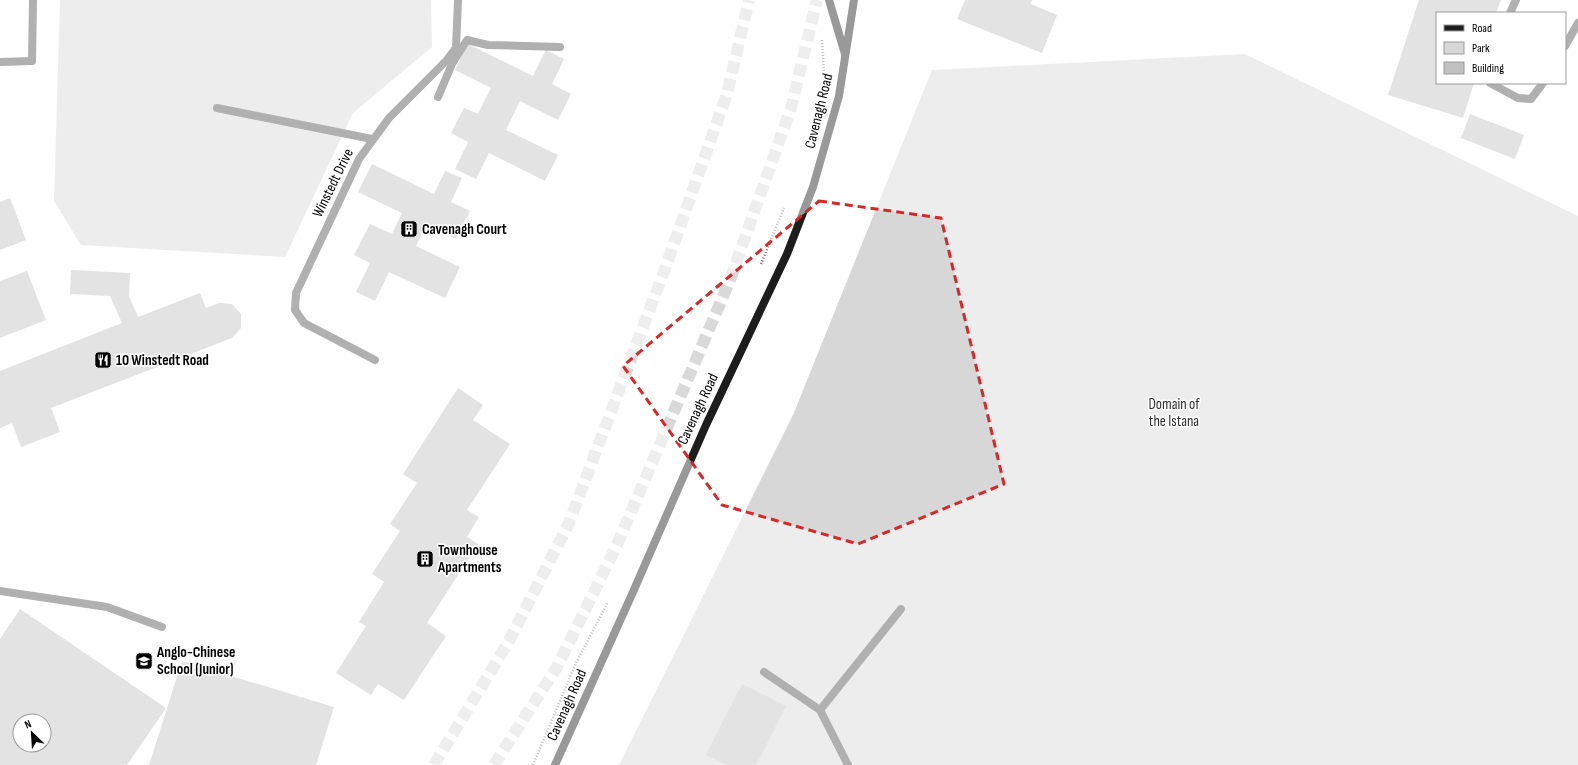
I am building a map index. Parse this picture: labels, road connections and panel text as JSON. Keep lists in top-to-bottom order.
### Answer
{
  "streets": {
    "street": ["Cavenagh Road", "Winstedt Drive"]
  },
  "parks": ["Domain of the Istana"],
  "places": {
    "building": ["Cavenagh Court", "Townhouse Apartments"],
    "restaurant": ["10 Winstedt Road"],
    "school or university": ["Anglo-Chinese School (Junior)"]
  },
  "legend": ["Road", "Park", "Building"],
  "north": "top left"
}
